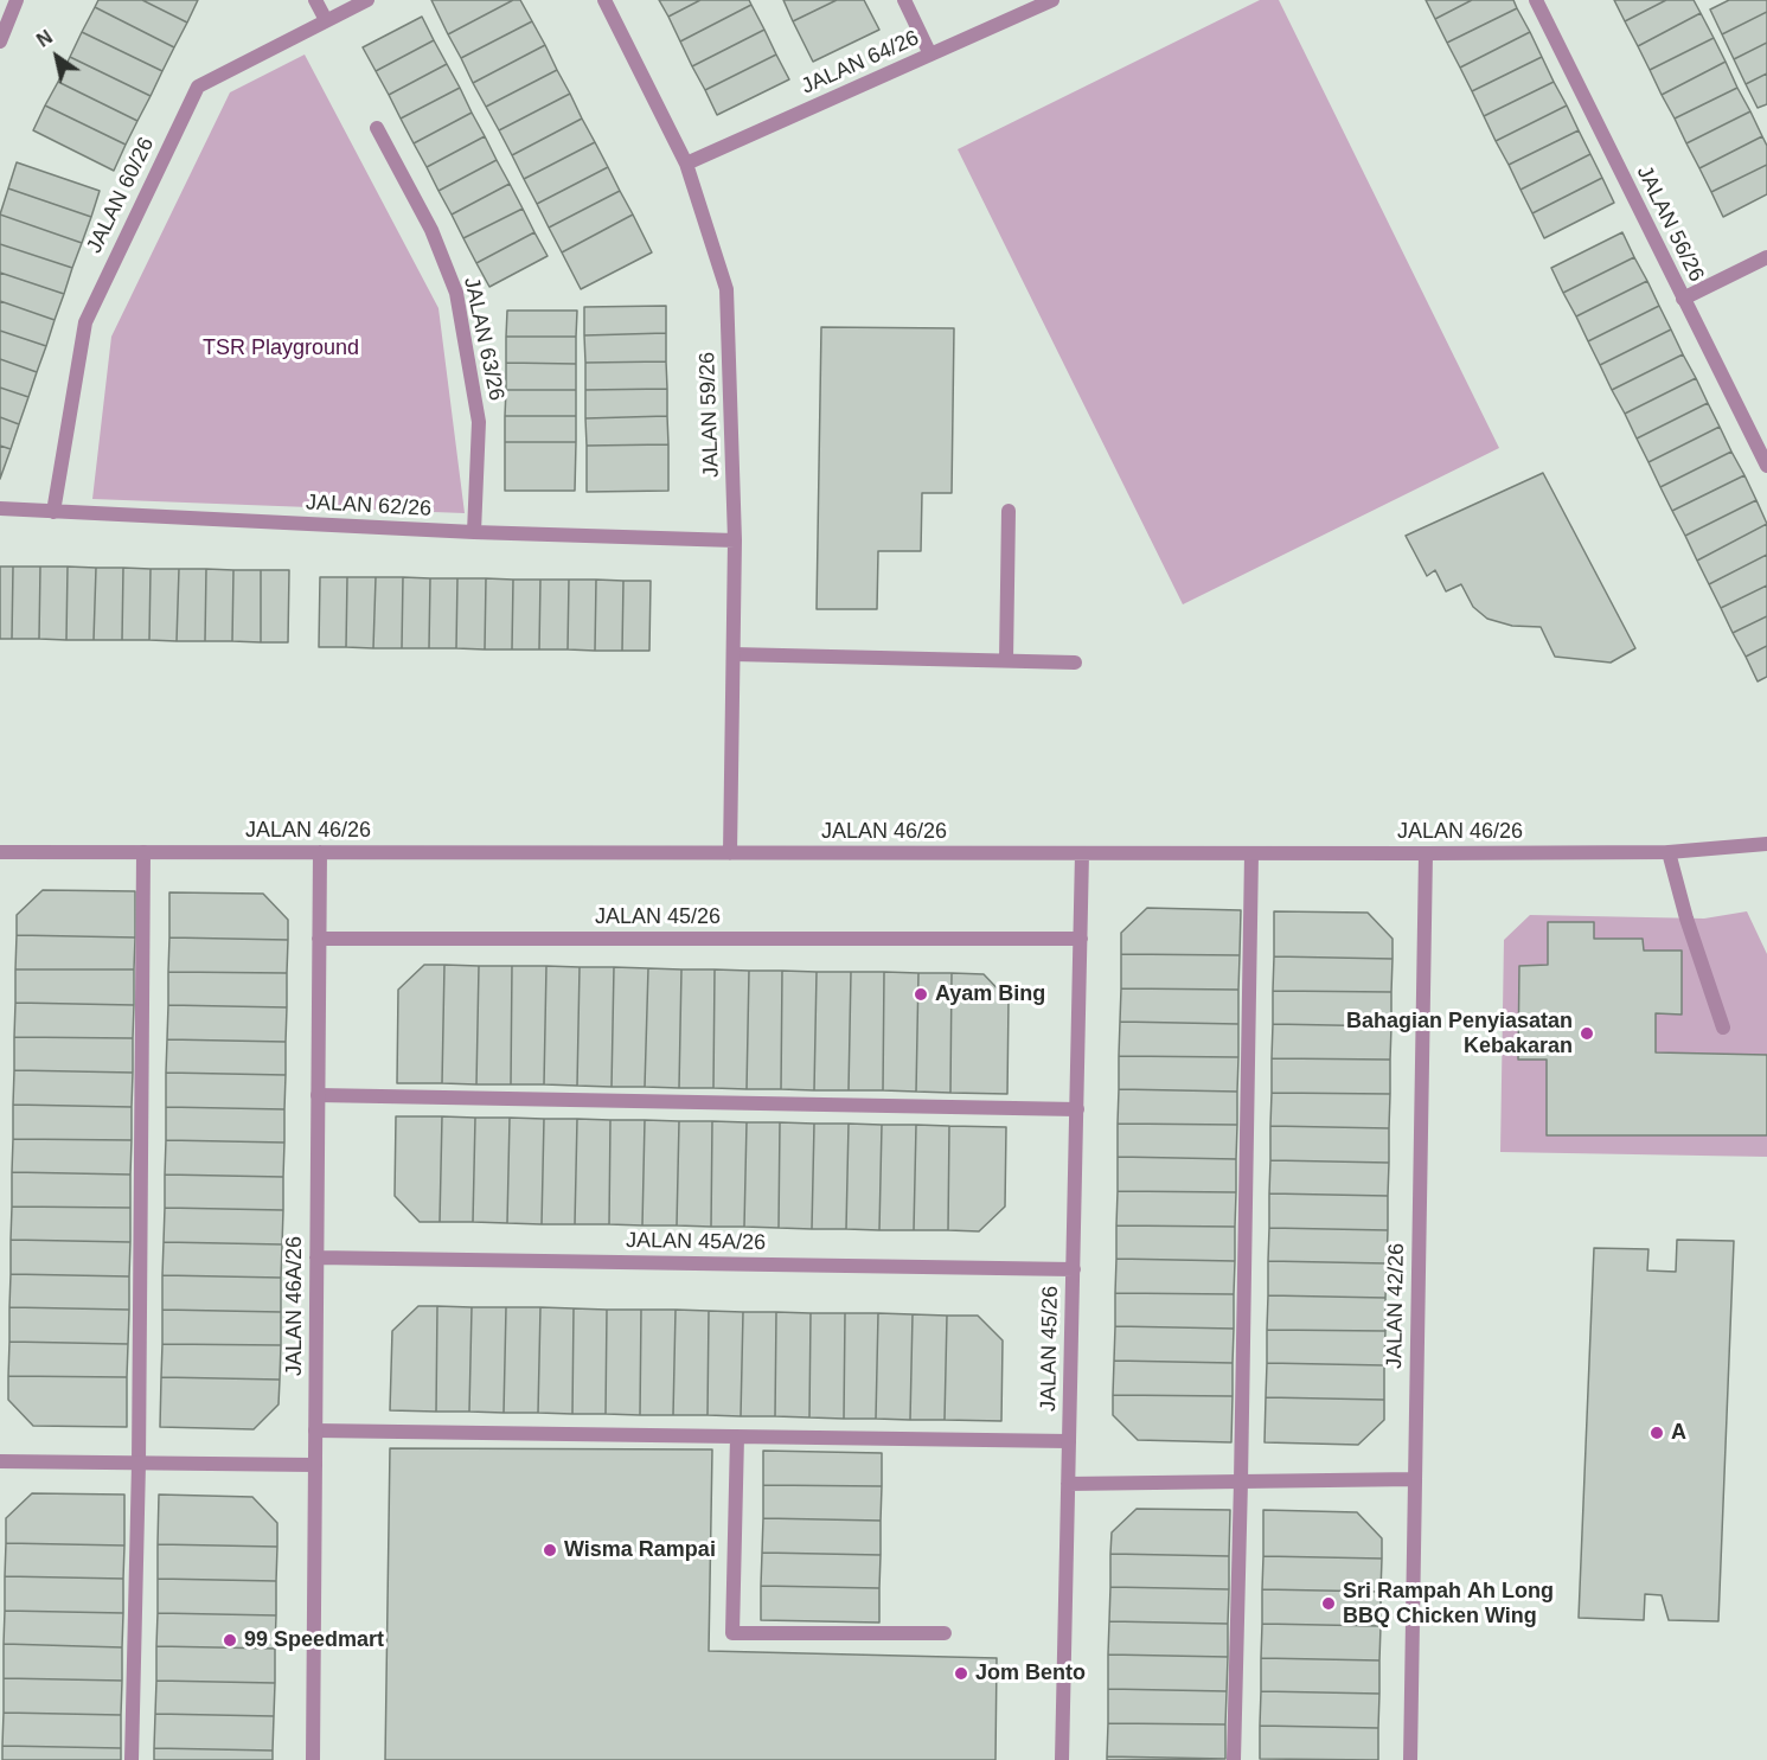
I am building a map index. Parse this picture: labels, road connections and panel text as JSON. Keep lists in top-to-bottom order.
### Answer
{
  "streets": {
    "street": [
      "JALAN 64/26",
      "JALAN 60/26",
      "JALAN 56/26",
      "JALAN 63/26",
      "JALAN 59/26",
      "JALAN 62/26",
      "JALAN 46/26",
      "JALAN 45/26",
      "JALAN 45A/26",
      "JALAN 46A/26",
      "JALAN 42/26"
    ]
  },
  "crossings": [
    ["JALAN 64/26", "JALAN 59/26"],
    ["JALAN 60/26", "JALAN 62/26"],
    ["JALAN 63/26", "JALAN 62/26"],
    ["JALAN 59/26", "JALAN 62/26"],
    ["JALAN 59/26", "JALAN 46/26"],
    ["JALAN 46/26", "JALAN 45/26"],
    ["JALAN 46/26", "JALAN 46A/26"],
    ["JALAN 46/26", "JALAN 42/26"],
    ["JALAN 45/26", "JALAN 45A/26"],
    ["JALAN 45/26", "JALAN 46A/26"],
    ["JALAN 45A/26", "JALAN 46A/26"]
  ],
  "parks": ["TSR Playground"],
  "places": [
    "Ayam Bing",
    "Bahagian Penyiasatan Kebakaran",
    "A",
    "Wisma Rampai",
    "Sri Rampah Ah Long BBQ Chicken Wing",
    "99 Speedmart",
    "Jom Bento"
  ],
  "north": "top left"
}
